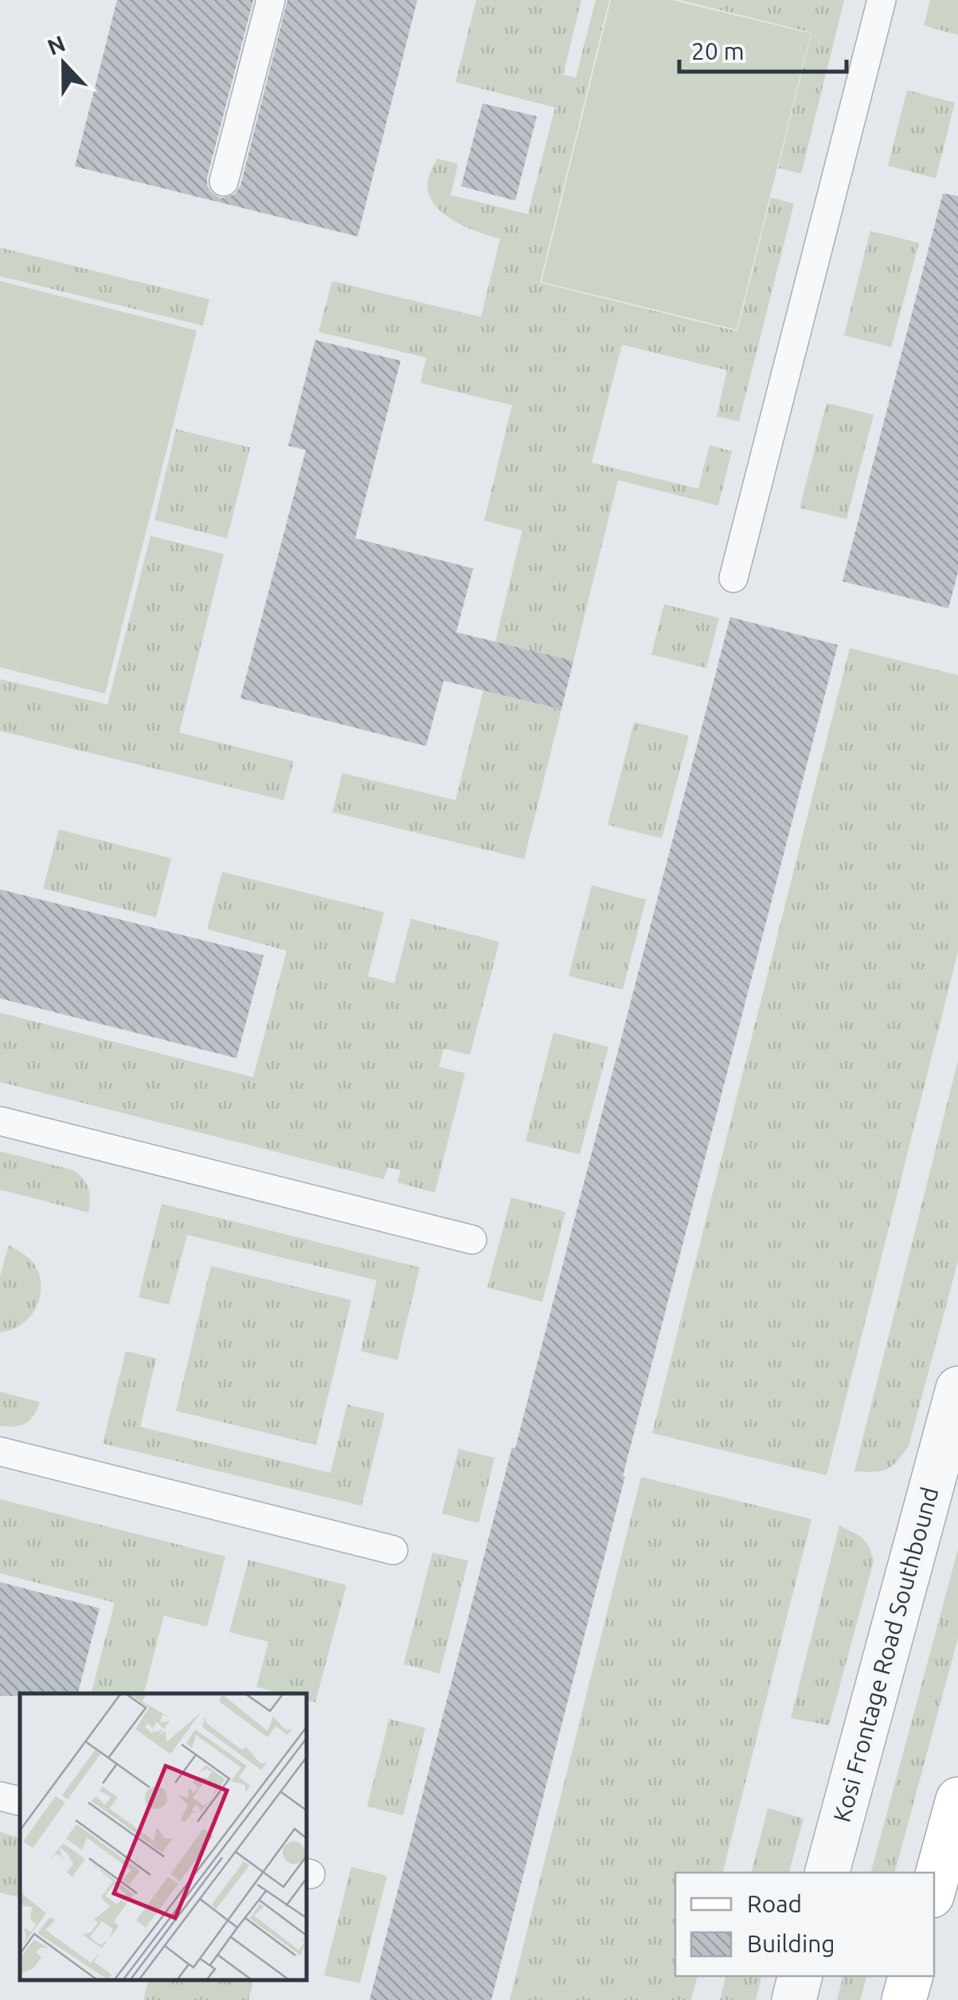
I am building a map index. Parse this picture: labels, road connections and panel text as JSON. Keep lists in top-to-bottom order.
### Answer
{
  "streets": {
    "street": ["Kosi Frontage Road Southbound"]
  },
  "legend": ["Road", "Building"],
  "scale_bar": "20 m",
  "north": "top"
}
